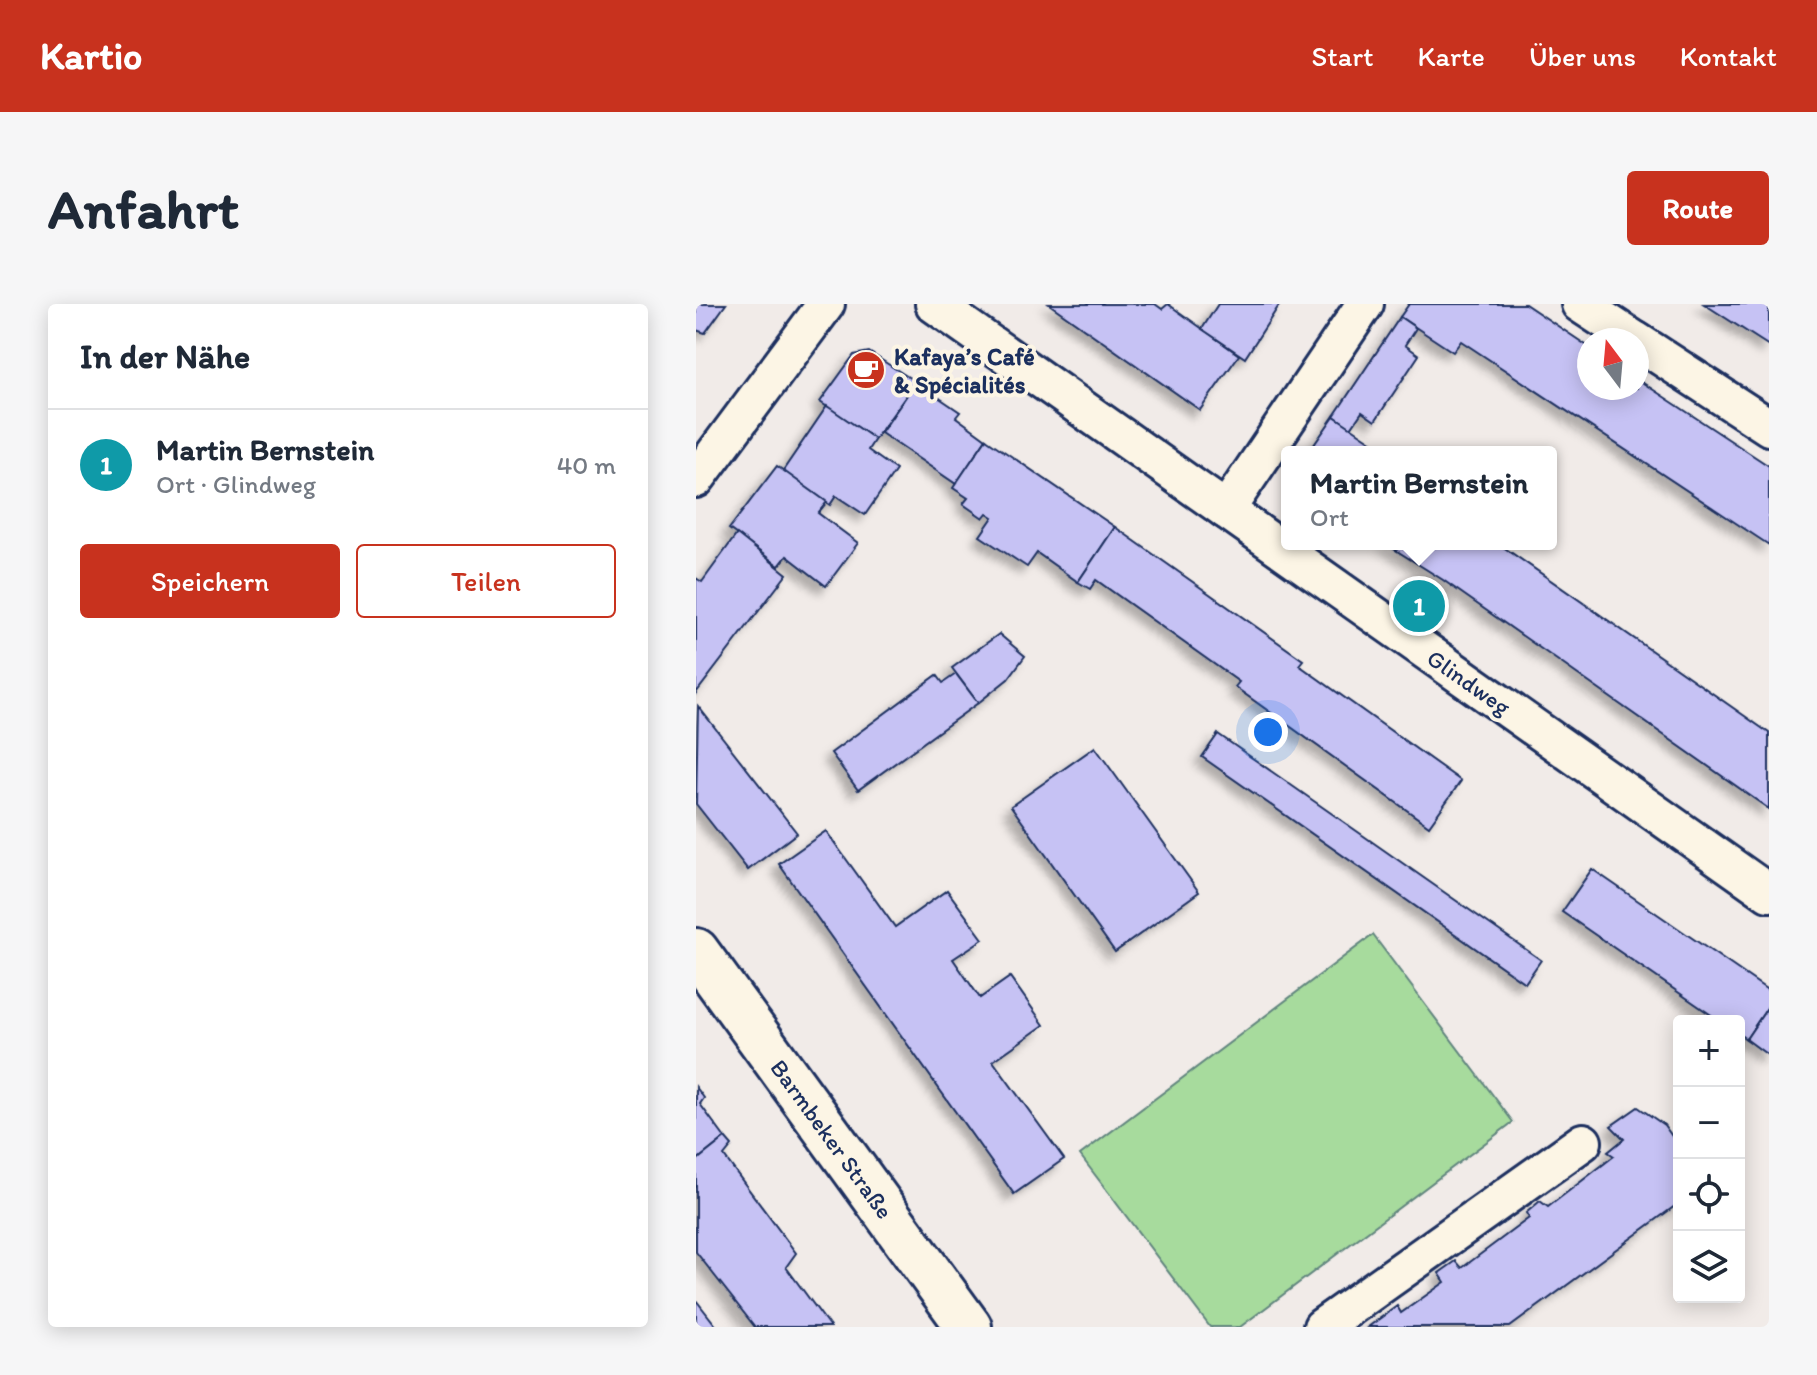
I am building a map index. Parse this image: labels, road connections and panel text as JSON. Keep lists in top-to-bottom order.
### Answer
{
  "streets": {
    "main road": ["Barmbeker Straße"],
    "street": ["Glindweg"]
  },
  "places": {
    "cafe": ["Kafaya’s Café & Spécialités"]
  },
  "north": "top",
  "page": {
    "header": "Kartio",
    "nav": [
      "Start",
      "Karte",
      "Über uns",
      "Kontakt"
    ],
    "buttons": [
      "Route",
      ["Speichern", "Teilen"]
    ],
    "title": "Anfahrt",
    "heading": "In der Nähe",
    "list": [
      {
        "mark": "1",
        "name": "Martin Bernstein",
        "note": "Ort · Glindweg",
        "value": "40 m"
      }
    ],
    "popup": ["Martin Bernstein", "Ort"],
    "pins": "1",
    "map_buttons": ["+", "−"]
  }
}
